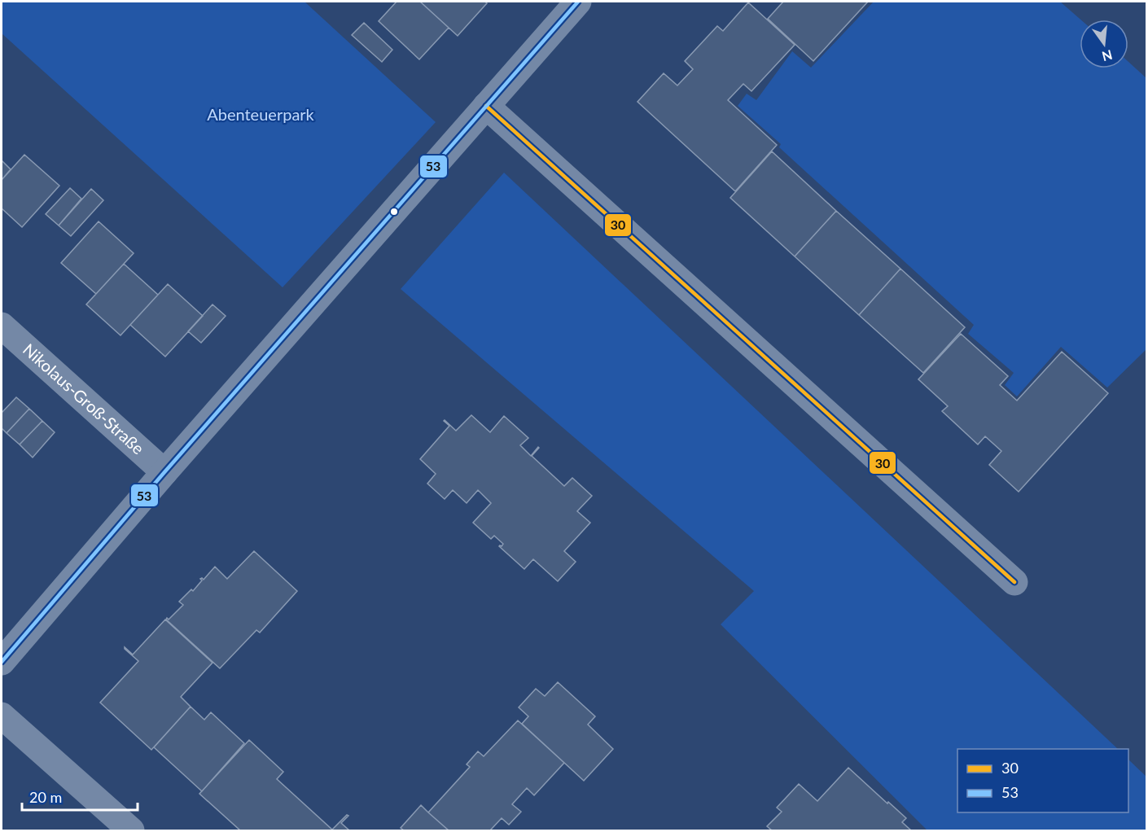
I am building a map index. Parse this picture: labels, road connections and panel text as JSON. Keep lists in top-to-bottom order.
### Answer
{
  "streets": {
    "street": ["Nikolaus-Groß-Straße"]
  },
  "parks": ["Abenteuerpark"],
  "lines": ["transit line 53", "transit line 30"],
  "legend": ["30", "53"],
  "scale_bar": "20 m",
  "north": "bottom"
}
